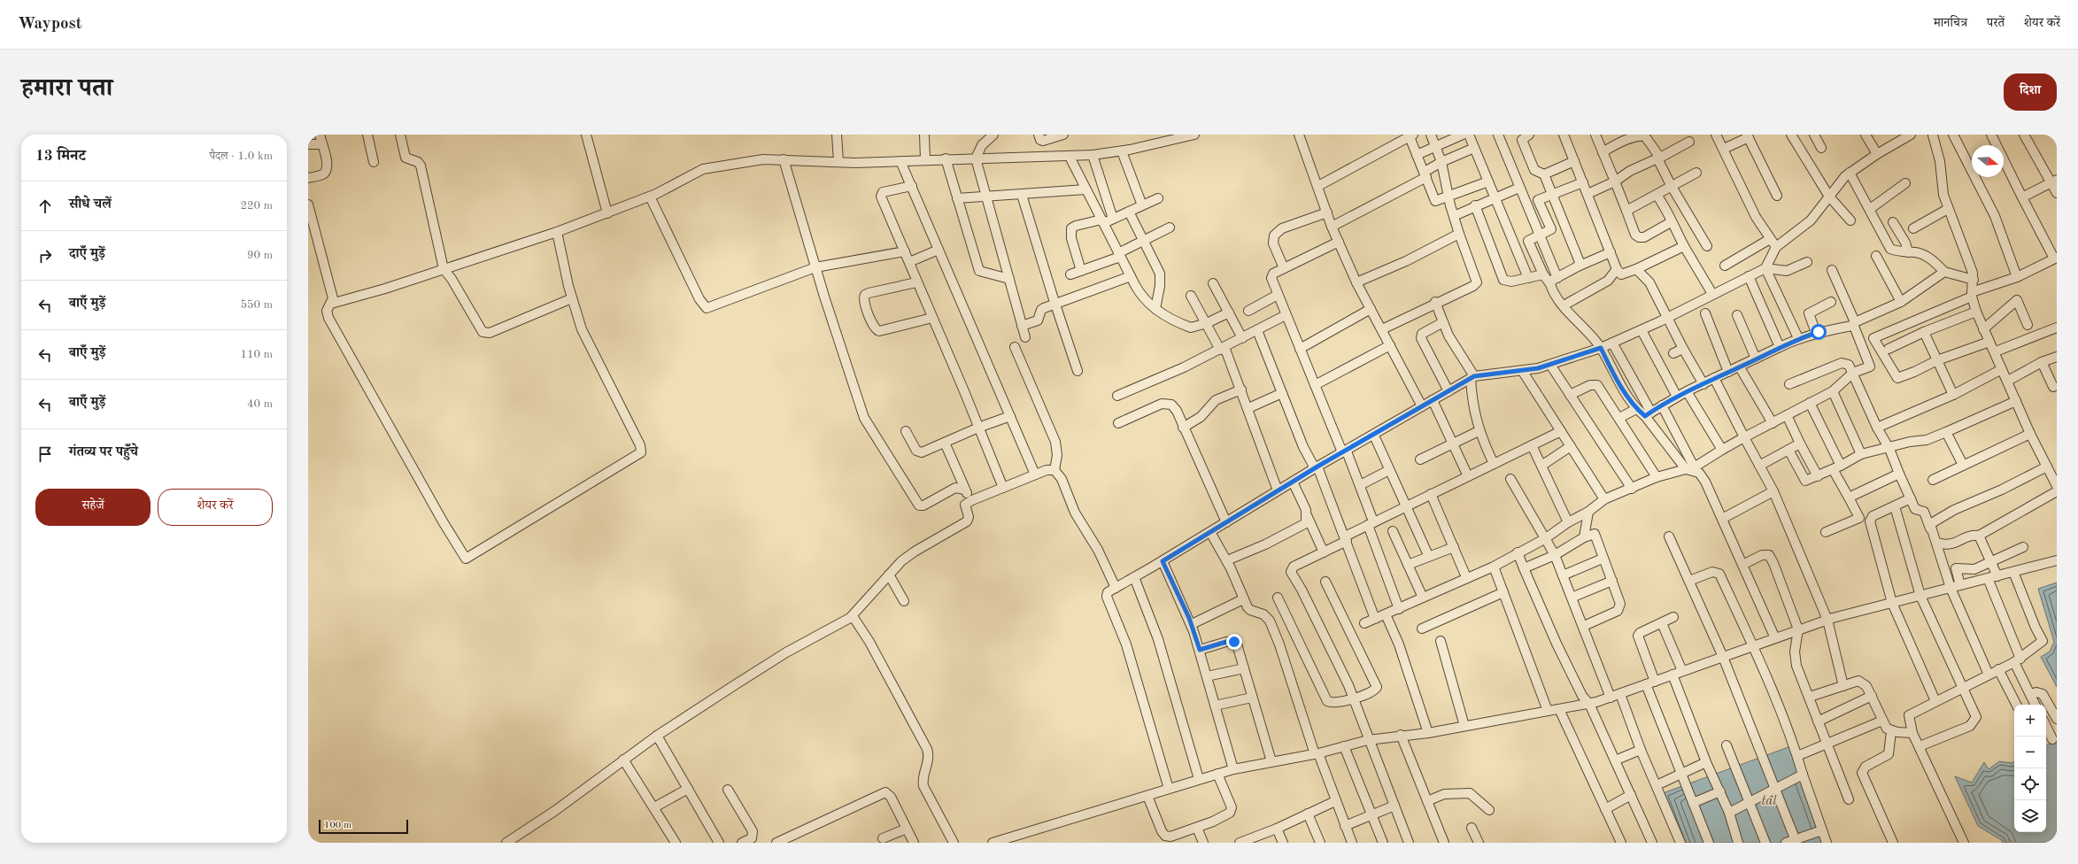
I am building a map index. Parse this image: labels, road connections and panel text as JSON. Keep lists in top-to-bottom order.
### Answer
{
  "water": ["tal"],
  "scale_bar": "100 m",
  "north": "right",
  "page": {
    "header": "Waypost",
    "nav": ["मानचित्र", "परतें", "शेयर करें"],
    "title": "हमारा पता",
    "buttons": [
      "दिशा",
      ["सहेजें", "शेयर करें"]
    ],
    "heading": ["13 मिनट", "पैदल · 1.0 km"],
    "list": [
      ["सीधे चलें", "220 m"],
      ["दाएँ मुड़ें", "90 m"],
      ["बाएँ मुड़ें", "550 m"],
      ["बाएँ मुड़ें", "110 m"],
      ["बाएँ मुड़ें", "40 m"],
      "गंतव्य पर पहुँचे"
    ],
    "map_buttons": ["+", "−"],
    "scale": "100 m"
  }
}
